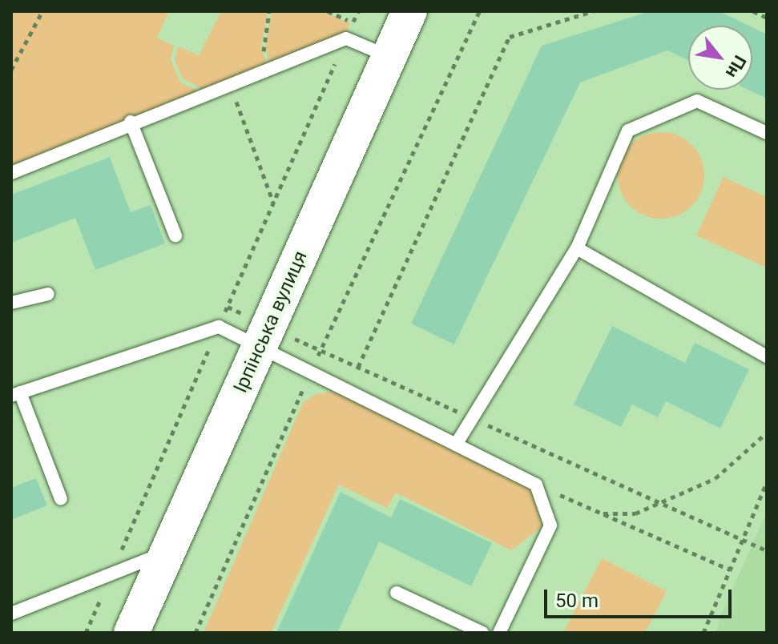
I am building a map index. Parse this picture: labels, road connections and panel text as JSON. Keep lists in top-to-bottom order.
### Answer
{
  "streets": {
    "street": ["Ірпінська вулиця"]
  },
  "scale_bar": "50 m",
  "north": "bottom right"
}
